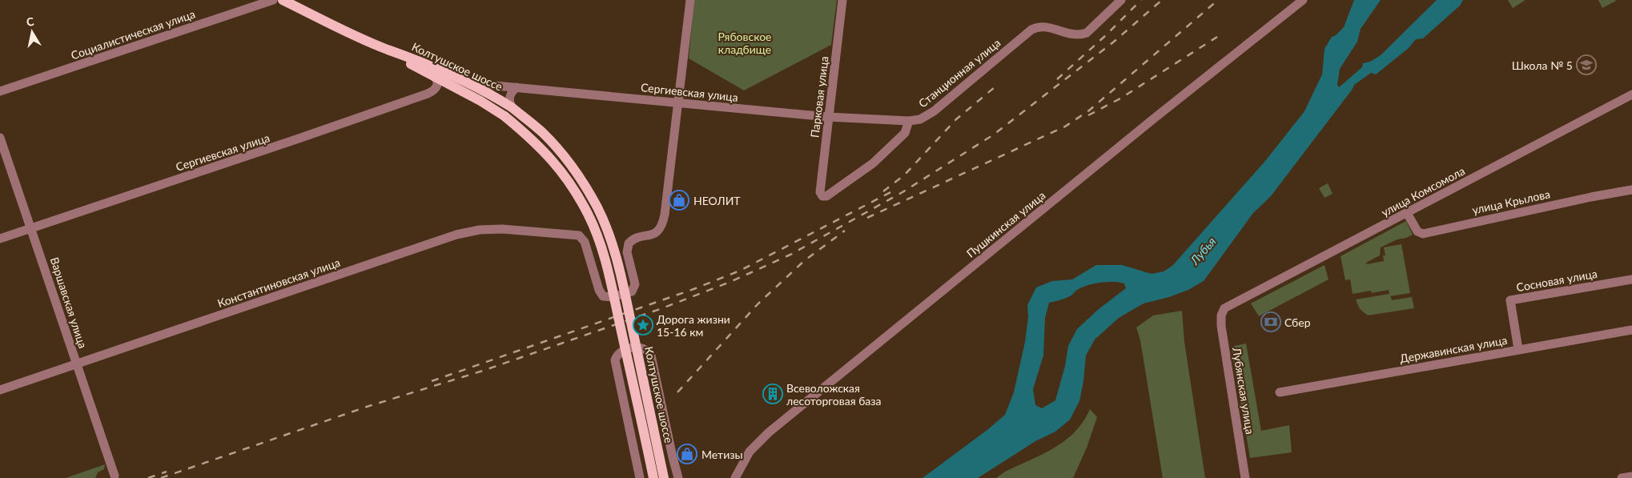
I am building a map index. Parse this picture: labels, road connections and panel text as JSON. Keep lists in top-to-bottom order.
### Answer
{
  "streets": {
    "main road": ["Колтушское шоссе"],
    "street": [
      "Социалистическая улица",
      "Станционная улица",
      "Сергиевская улица",
      "Парковая улица",
      "улица Комсомола",
      "улица Крылова",
      "Пушкинская улица",
      "Сосновая улица",
      "Константиновская улица",
      "Варшавская улица",
      "Державинская улица",
      "Лубянская улица"
    ]
  },
  "crossings": [
    ["Колтушское шоссе", "Сергиевская улица"],
    ["Станционная улица", "Сергиевская улица"],
    ["Станционная улица", "Парковая улица"],
    ["Сергиевская улица", "Парковая улица"],
    ["Сергиевская улица", "Константиновская улица"],
    ["Сергиевская улица", "Варшавская улица"],
    ["улица Комсомола", "улица Крылова"],
    ["улица Комсомола", "Лубянская улица"],
    ["Сосновая улица", "Державинская улица"],
    ["Константиновская улица", "Варшавская улица"]
  ],
  "water": ["Лубья"],
  "parks": ["Рябовское кладбище"],
  "places": {
    "school or university": ["Школа № 5"],
    "shop": ["НЕОЛИТ", "Метизы"],
    "bank": ["Сбер"],
    "place": ["Дорога жизни 15-16 км"],
    "building": ["Всеволожская лесоторговая база"]
  },
  "north": "top"
}
